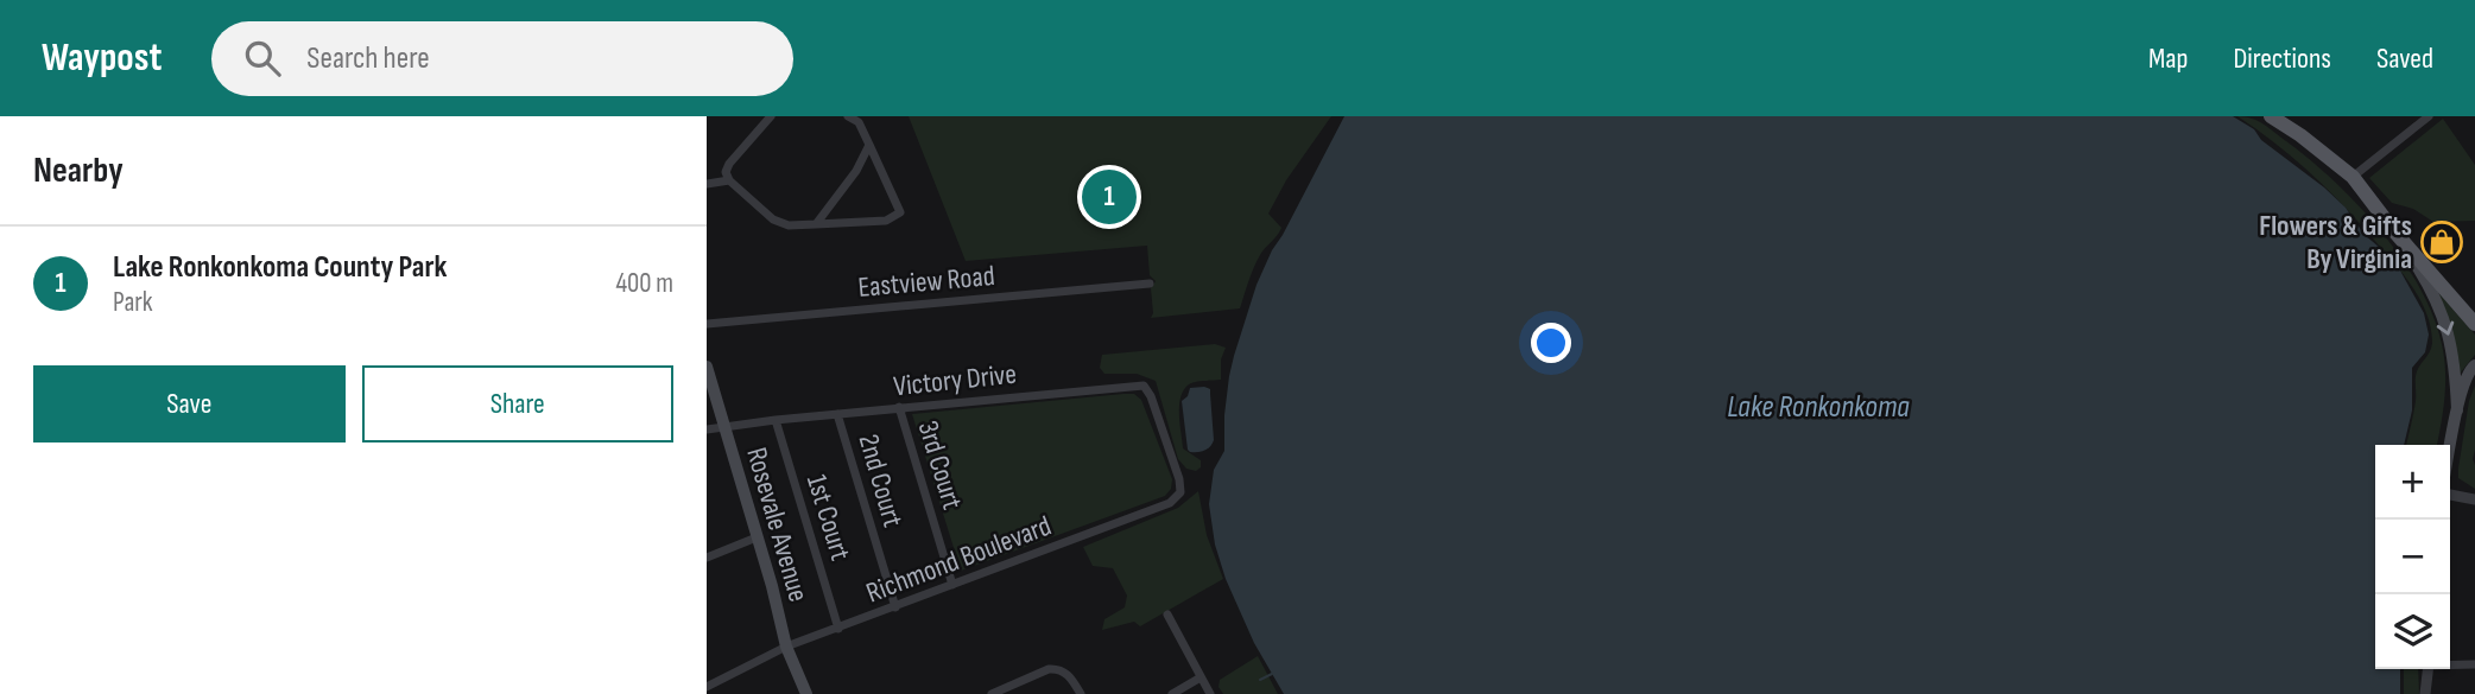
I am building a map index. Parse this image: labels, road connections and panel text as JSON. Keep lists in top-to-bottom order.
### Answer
{
  "streets": {
    "main road": ["Rosevale Avenue"],
    "street": [
      "Eastview Road",
      "Victory Drive",
      "3rd Court",
      "2nd Court",
      "1st Court",
      "Richmond Boulevard"
    ]
  },
  "crossings": [
    ["Victory Drive", "3rd Court"],
    ["Victory Drive", "2nd Court"],
    ["Victory Drive", "1st Court"],
    ["Victory Drive", "Rosevale Avenue"],
    ["Victory Drive", "Richmond Boulevard"],
    ["3rd Court", "Richmond Boulevard"],
    ["2nd Court", "Richmond Boulevard"],
    ["1st Court", "Richmond Boulevard"],
    ["Rosevale Avenue", "Richmond Boulevard"]
  ],
  "water": ["Lake Ronkonkoma"],
  "places": {
    "shop": ["Flowers & Gifts By Virginia"]
  },
  "page": {
    "header": "Waypost",
    "search": "Search here",
    "nav": ["Map", "Directions", "Saved"],
    "heading": "Nearby",
    "pins": "1",
    "list": [
      {
        "mark": "1",
        "name": "Lake Ronkonkoma County Park",
        "note": "Park",
        "value": "400 m"
      }
    ],
    "buttons": ["Save", "Share"],
    "map_buttons": ["+", "−"]
  }
}
